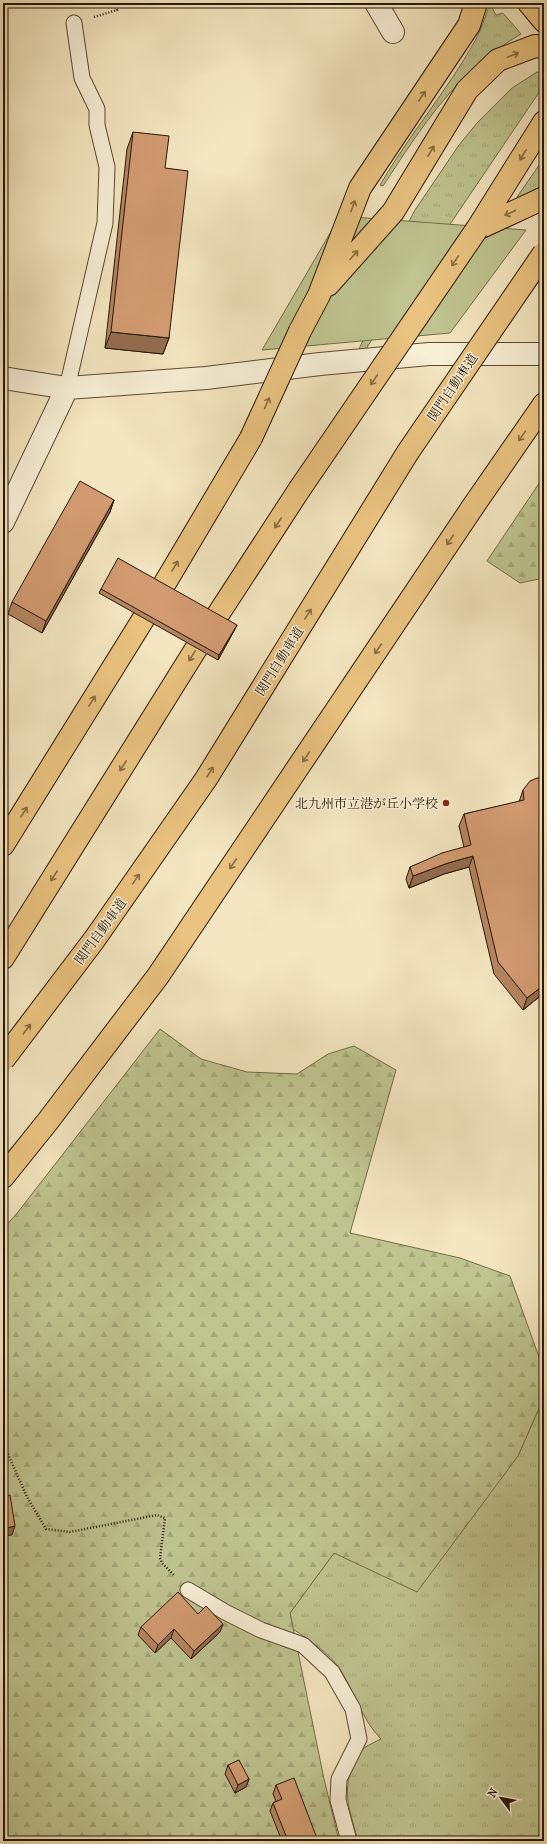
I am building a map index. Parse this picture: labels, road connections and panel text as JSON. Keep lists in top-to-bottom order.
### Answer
{
  "streets": {
    "main road": ["関門自動車道"]
  },
  "places": ["北九州市立港が丘小学校"],
  "north": "top left"
}
